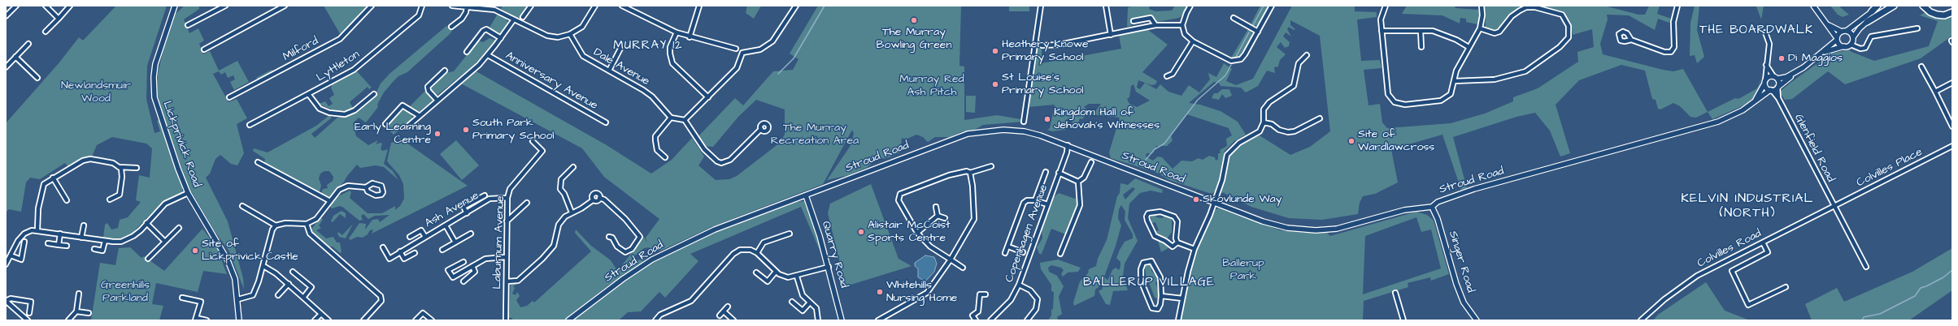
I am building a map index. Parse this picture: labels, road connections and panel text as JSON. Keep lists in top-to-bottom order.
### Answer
{
  "streets": {
    "street": [
      "Milford",
      "Lyttleton",
      "Dale Avenue",
      "Anniversary Avenue",
      "Lickprivick Road",
      "Glenfield Road",
      "Stroud Road",
      "Colvilles Place",
      "Ash Avenue",
      "Copenhagen Avenue",
      "Laburnum Avenue",
      "Colvilles Road",
      "Quarry Road",
      "Singer Road"
    ]
  },
  "crossings": [
    ["Glenfield Road", "Stroud Road"],
    ["Glenfield Road", "Colvilles Place"],
    ["Glenfield Road", "Colvilles Road"],
    ["Stroud Road", "Copenhagen Avenue"],
    ["Stroud Road", "Quarry Road"],
    ["Stroud Road", "Singer Road"],
    ["Colvilles Place", "Colvilles Road"],
    ["Ash Avenue", "Laburnum Avenue"]
  ],
  "districts": [
    "THE BOARDWALK",
    "MURRAY 12",
    "KELVIN INDUSTRIAL (NORTH)",
    "BALLERUP VILLAGE"
  ],
  "parks": [
    "Murray Red Ash Pitch",
    "Newlandsmuir Wood",
    "The Murray Recreation Area",
    "Ballerup Park",
    "Greenhills Parkland"
  ],
  "places": [
    "The Murray Bowling Green",
    "Heathery Knowe Primary School",
    "Di Maggios",
    "St Louise's Primary School",
    "Kingdom Hall of Jehovah's Witnesses",
    "South Park Primary School",
    "Early Learning Centre",
    "Site of Wardlawcross",
    "Skovlunde Way",
    "Alistair McCoist Sports Centre",
    "Site of Lickprivick Castle",
    "Whitehills Nursing Home"
  ]
}
